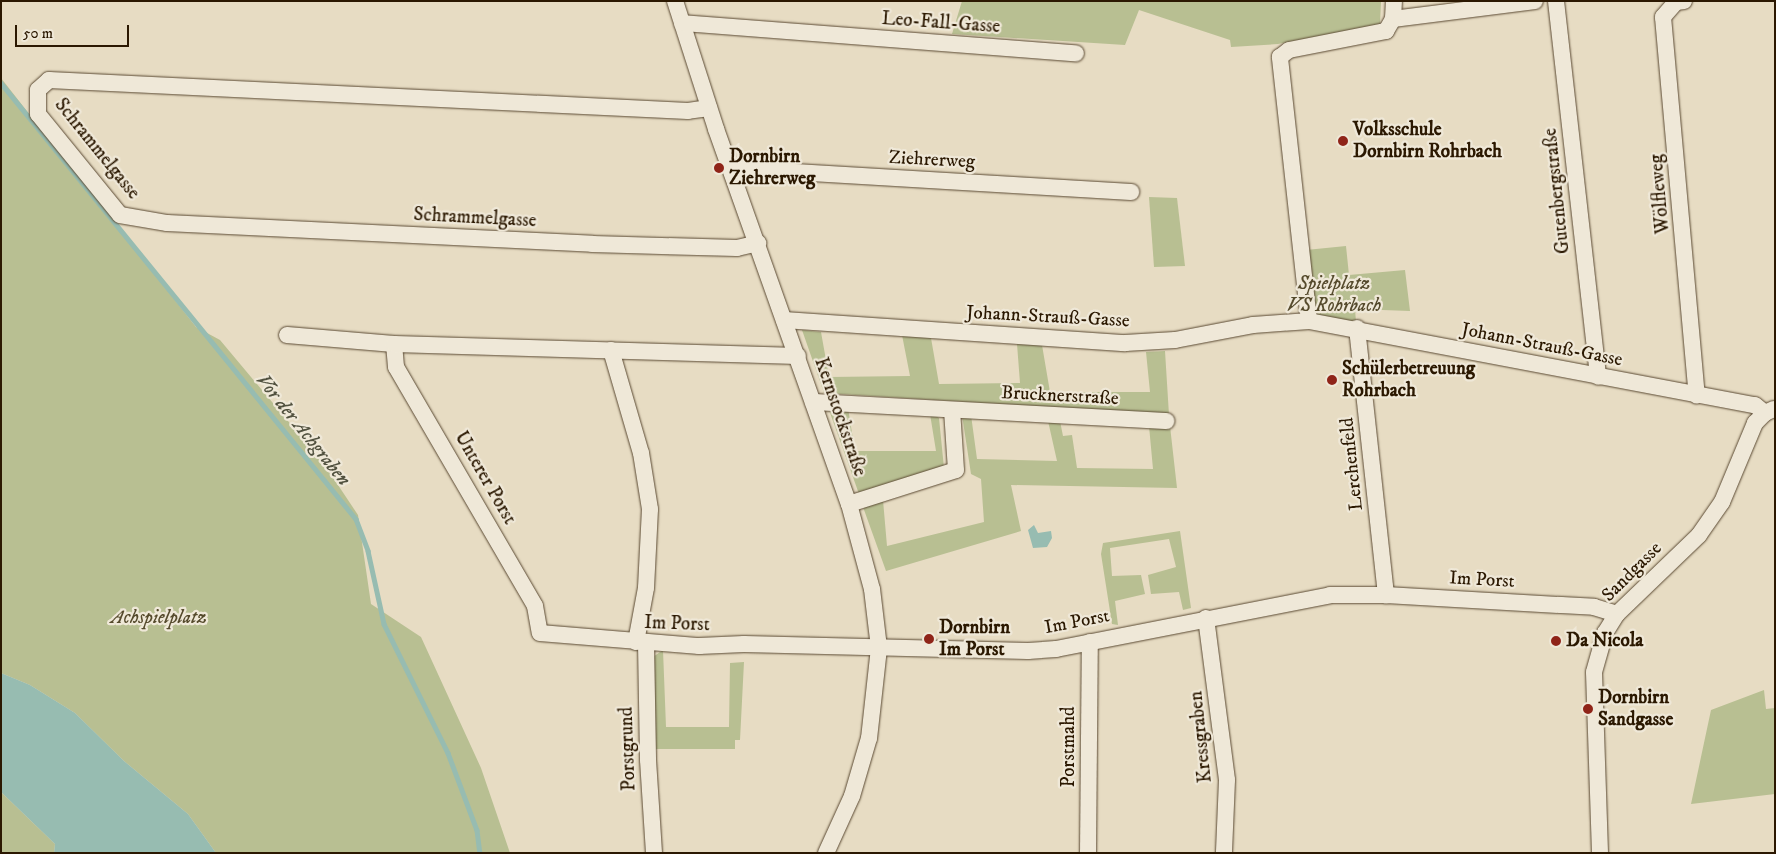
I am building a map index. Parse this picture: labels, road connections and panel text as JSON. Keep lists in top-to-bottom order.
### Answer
{
  "streets": {
    "street": [
      "Leo-Fall-Gasse",
      "Schrammelgasse",
      "Ziehrerweg",
      "Gutenbergstraße",
      "Wölfleweg",
      "Johann-Strauß-Gasse",
      "Brucknerstraße",
      "Kernstockstraße",
      "Lerchenfeld",
      "Unterer Porst",
      "Sandgasse",
      "Im Porst",
      "Kressgraben",
      "Porstmahd",
      "Porstgrund"
    ]
  },
  "crossings": [
    ["Leo-Fall-Gasse", "Kernstockstraße"],
    ["Schrammelgasse", "Kernstockstraße"],
    ["Ziehrerweg", "Kernstockstraße"],
    ["Gutenbergstraße", "Johann-Strauß-Gasse"],
    ["Wölfleweg", "Johann-Strauß-Gasse"],
    ["Johann-Strauß-Gasse", "Kernstockstraße"],
    ["Johann-Strauß-Gasse", "Lerchenfeld"],
    ["Johann-Strauß-Gasse", "Sandgasse"],
    ["Brucknerstraße", "Kernstockstraße"],
    ["Kernstockstraße", "Im Porst"],
    ["Lerchenfeld", "Im Porst"],
    ["Unterer Porst", "Im Porst"],
    ["Sandgasse", "Im Porst"],
    ["Im Porst", "Kressgraben"],
    ["Im Porst", "Porstmahd"],
    ["Im Porst", "Porstgrund"]
  ],
  "water": ["Vor der Achgraben"],
  "parks": ["Spielplatz VS Rohrbach", "Achspielplatz"],
  "places": [
    "Volksschule Dornbirn Rohrbach",
    "Dornbirn Ziehrerweg",
    "Schülerbetreuung Rohrbach",
    "Dornbirn Im Porst",
    "Da Nicola",
    "Dornbirn Sandgasse"
  ],
  "scale_bar": "50 m"
}
